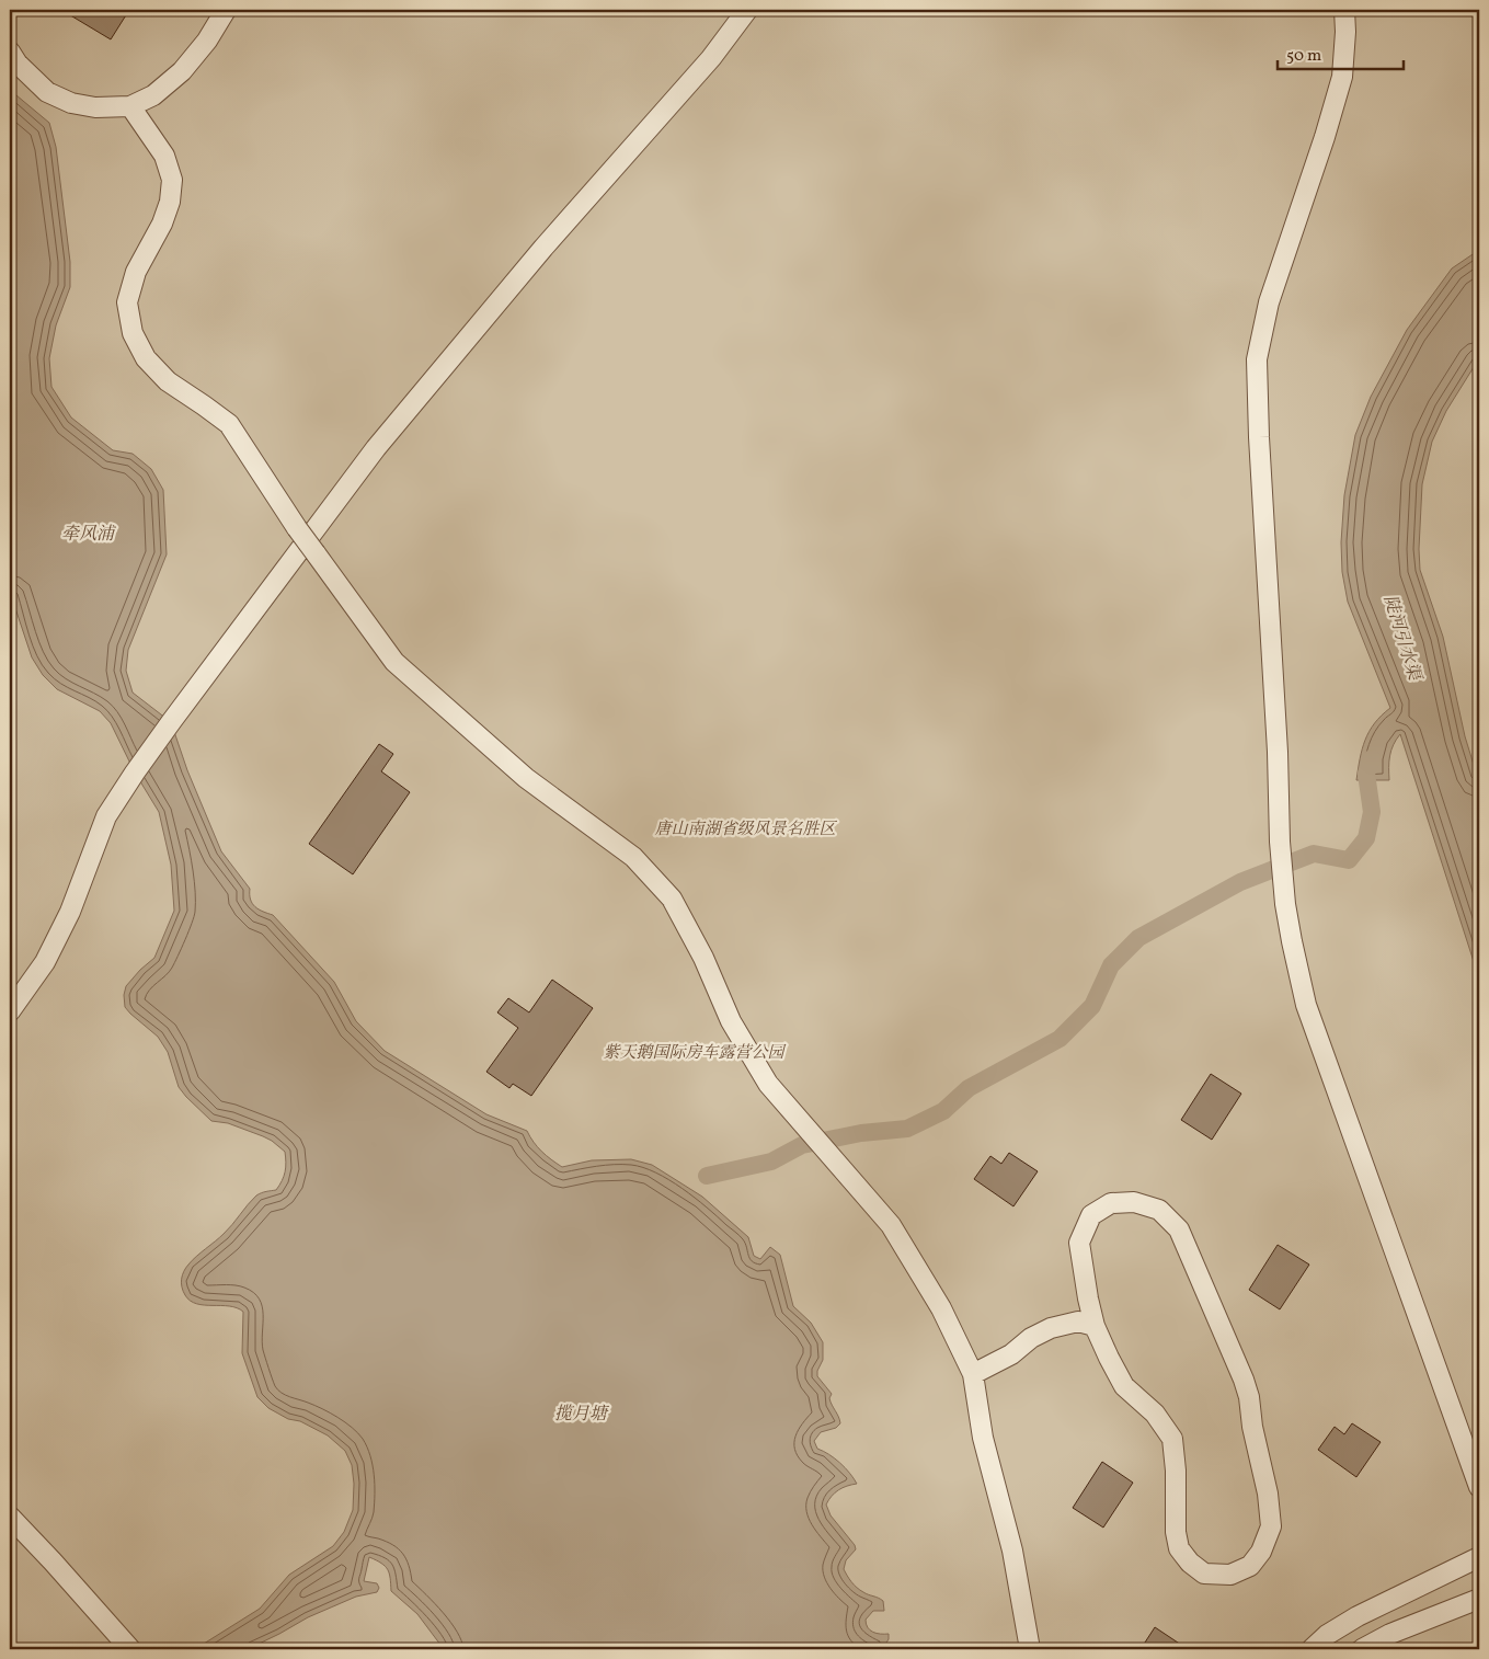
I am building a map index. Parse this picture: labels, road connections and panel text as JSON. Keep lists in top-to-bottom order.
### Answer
{
  "water": ["牵风浦", "陡河引水渠", "揽月塘"],
  "parks": ["唐山南湖省级风景名胜区", "紫天鹅国际房车露营公园"],
  "scale_bar": "50 m"
}
